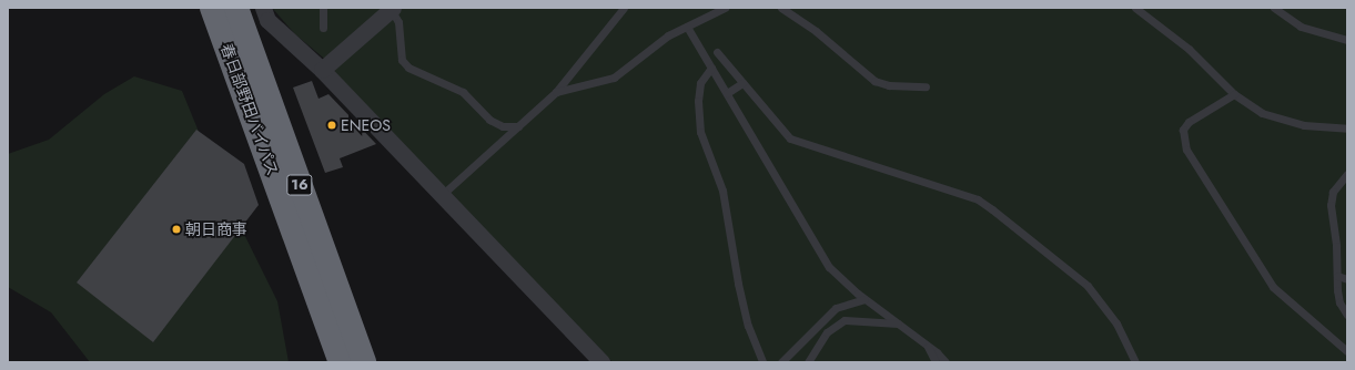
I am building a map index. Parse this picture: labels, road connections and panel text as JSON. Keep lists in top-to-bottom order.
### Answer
{
  "streets": {
    "highway": ["春日部野田バイパス", "16"]
  },
  "places": ["ENEOS", "朝日商事"]
}
